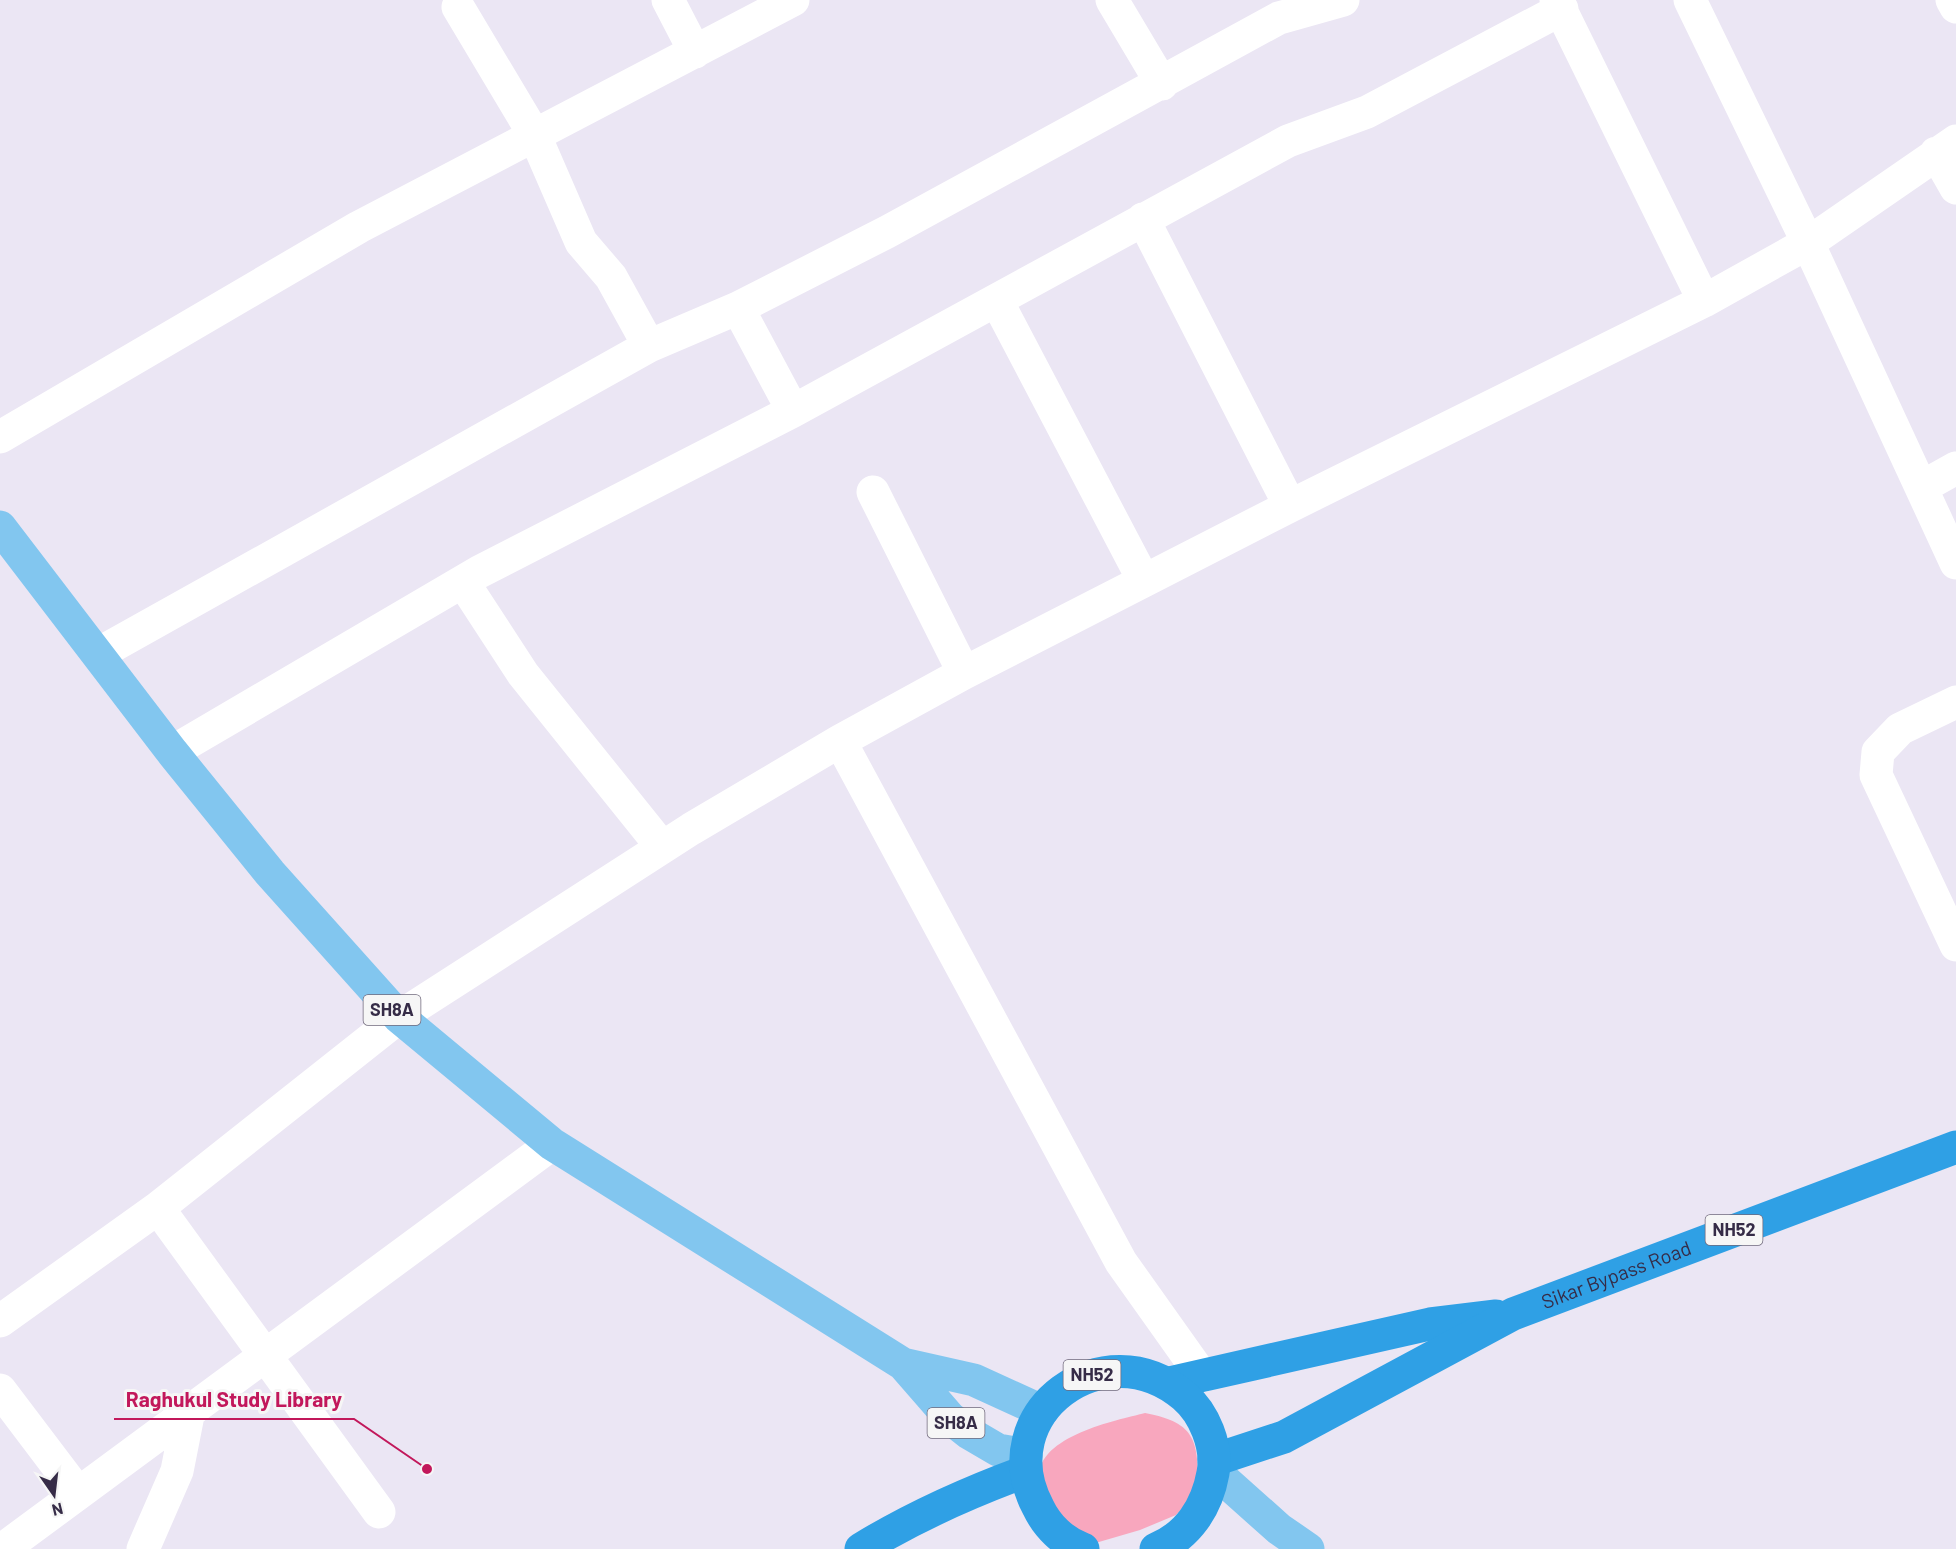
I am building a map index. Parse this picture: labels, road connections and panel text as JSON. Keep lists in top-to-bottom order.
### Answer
{
  "streets": {
    "highway": ["NH52", "Sikar Bypass Road"],
    "main road": ["SH8A"]
  },
  "crossings": [
    ["SH8A", "NH52"],
    ["NH52", "Sikar Bypass Road"]
  ],
  "places": ["Raghukul Study Library"],
  "north": "bottom"
}
